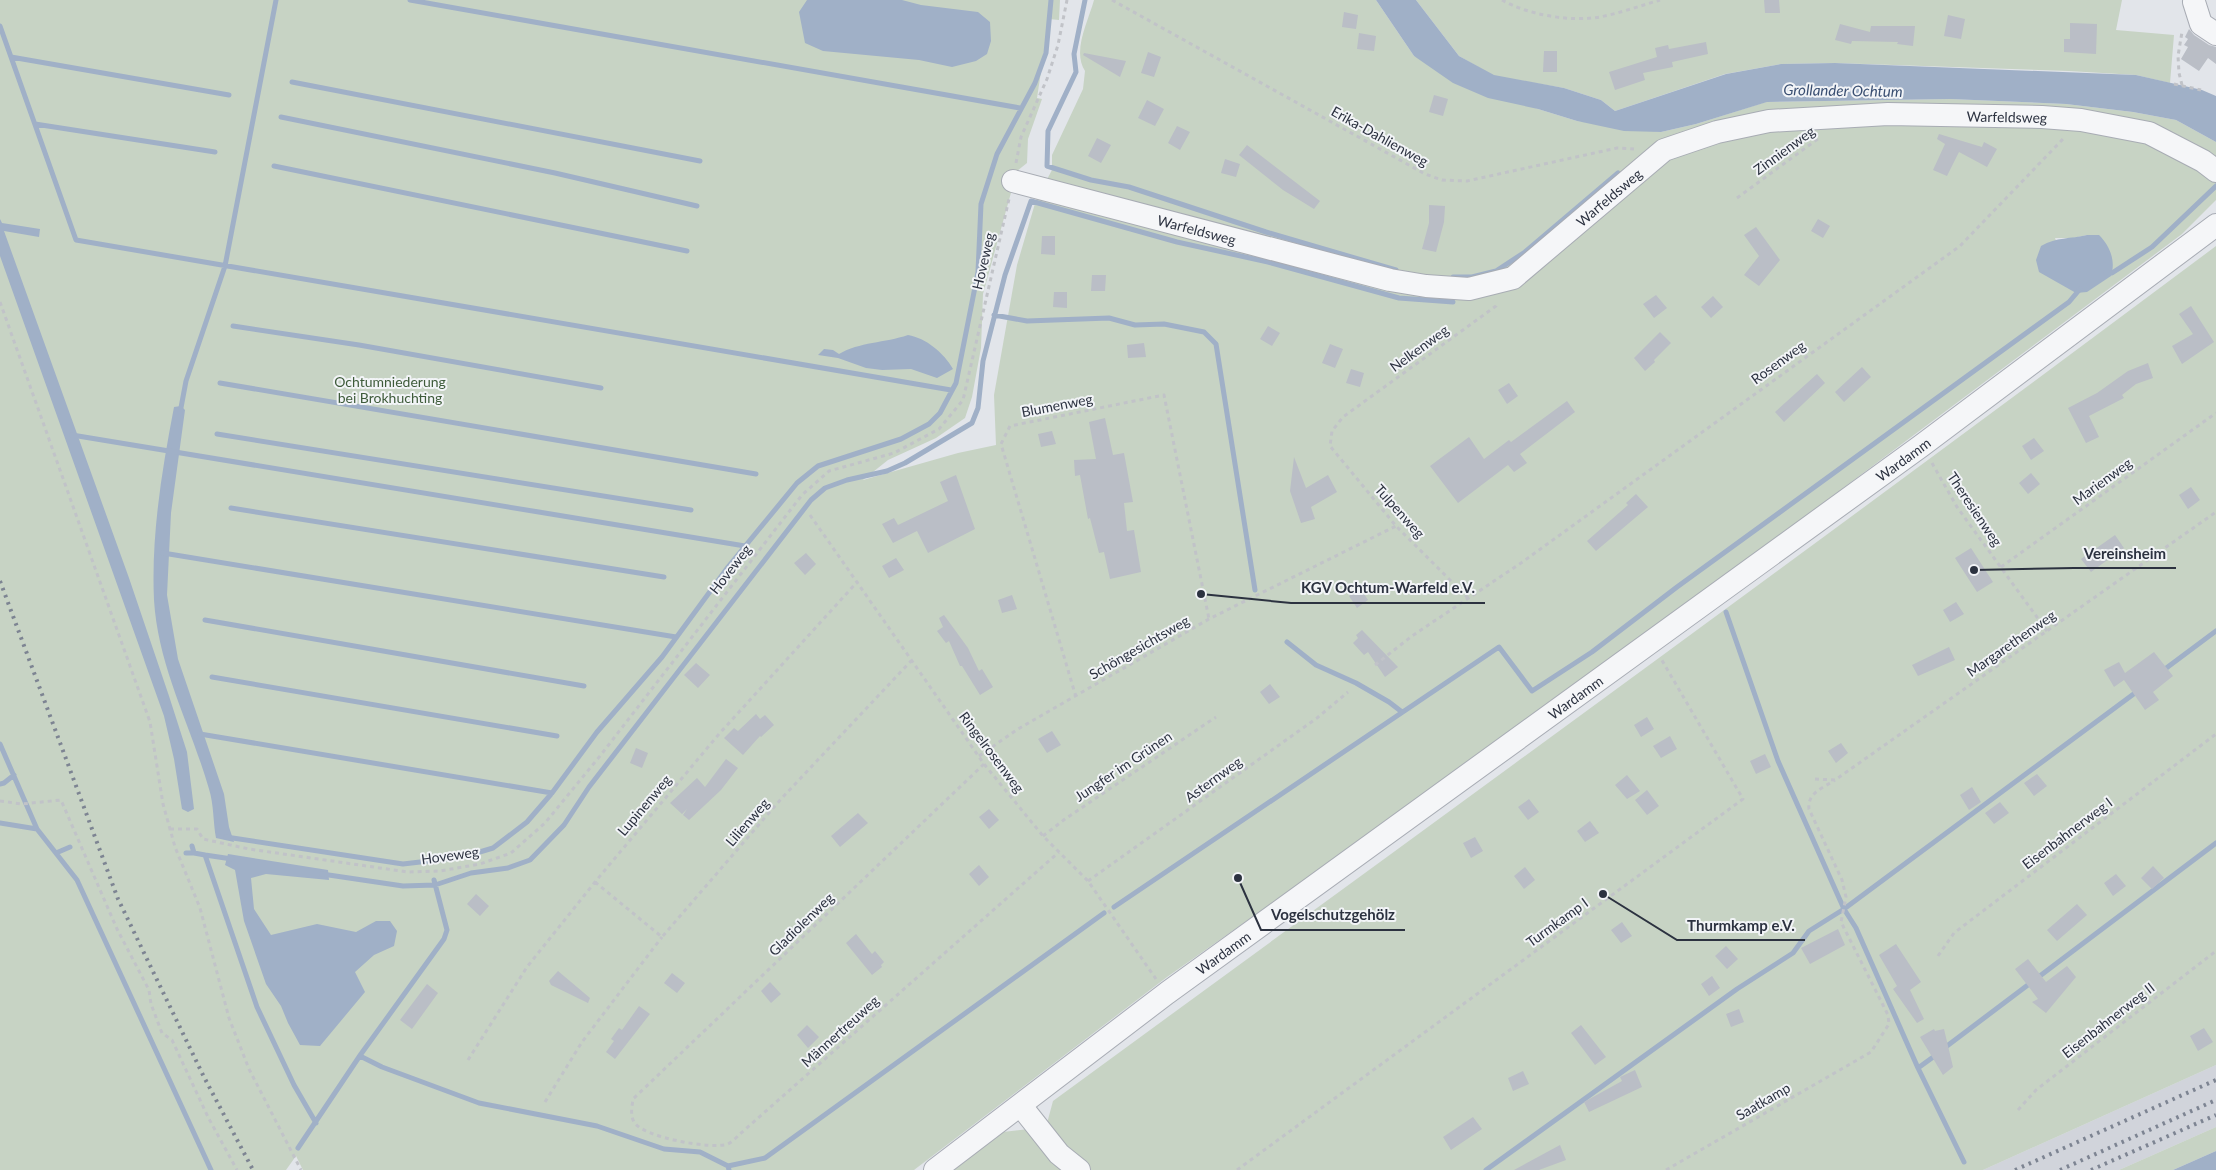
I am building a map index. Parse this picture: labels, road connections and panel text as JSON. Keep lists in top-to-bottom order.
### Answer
{
  "streets": {
    "street": ["Warfeldsweg", "Wardamm"],
    "path": [
      "Erika-Dahlienweg",
      "Zinnienweg",
      "Hoveweg",
      "Nelkenweg",
      "Rosenweg",
      "Blumenweg",
      "Marienweg",
      "Theresienweg",
      "Tulpenweg",
      "Margarethenweg",
      "Schöngesichtsweg",
      "Ringelrosenweg",
      "Jungfer im Grünen",
      "Asternweg",
      "Lupinenweg",
      "Lilienweg",
      "Eisenbahnerweg I",
      "Turmkamp I",
      "Gladiolenweg",
      "Eisenbahnerweg II",
      "Männertreuweg",
      "Saatkamp"
    ]
  },
  "crossings": [
    ["Warfeldsweg", "Erika-Dahlienweg"],
    ["Warfeldsweg", "Zinnienweg"],
    ["Warfeldsweg", "Hoveweg"],
    ["Warfeldsweg", "Nelkenweg"],
    ["Warfeldsweg", "Rosenweg"],
    ["Nelkenweg", "Tulpenweg"],
    ["Rosenweg", "Tulpenweg"],
    ["Blumenweg", "Schöngesichtsweg"],
    ["Wardamm", "Theresienweg"],
    ["Wardamm", "Ringelrosenweg"],
    ["Wardamm", "Turmkamp I"],
    ["Marienweg", "Theresienweg"],
    ["Theresienweg", "Margarethenweg"],
    ["Tulpenweg", "Schöngesichtsweg"],
    ["Margarethenweg", "Saatkamp"],
    ["Schöngesichtsweg", "Ringelrosenweg"],
    ["Ringelrosenweg", "Jungfer im Grünen"],
    ["Ringelrosenweg", "Asternweg"],
    ["Ringelrosenweg", "Lupinenweg"],
    ["Ringelrosenweg", "Lilienweg"],
    ["Ringelrosenweg", "Gladiolenweg"],
    ["Ringelrosenweg", "Männertreuweg"],
    ["Gladiolenweg", "Männertreuweg"]
  ],
  "water": ["Grollander Ochtum"],
  "parks": ["Ochtumniederung bei Brokhuchting"],
  "places": [
    "Vereinsheim",
    "KGV Ochtum-Warfeld e.V.",
    "Vogelschutzgehölz",
    "Thurmkamp e.V."
  ]
}
